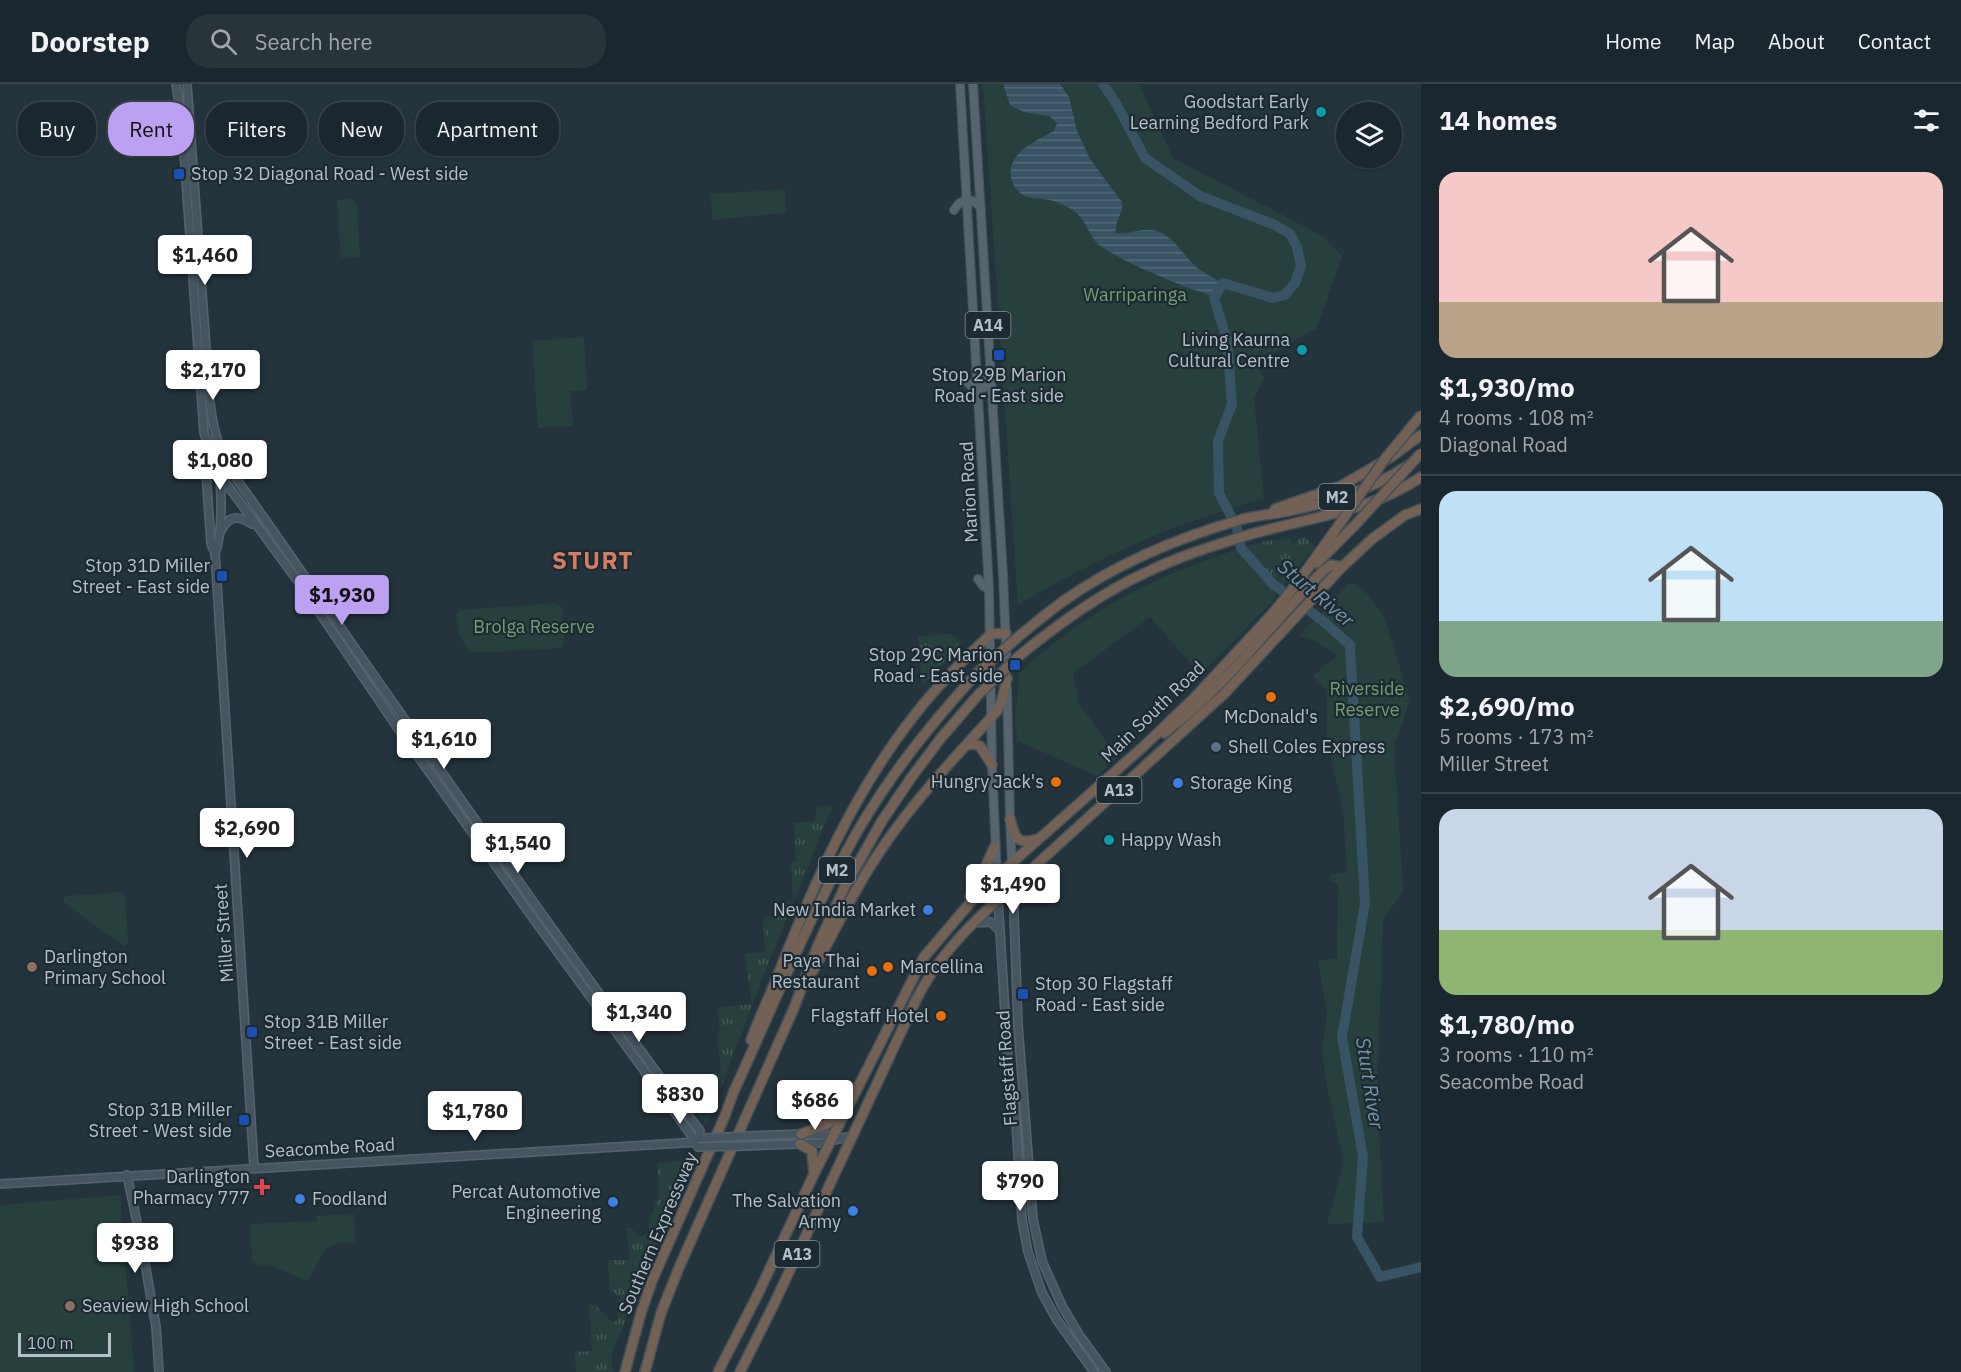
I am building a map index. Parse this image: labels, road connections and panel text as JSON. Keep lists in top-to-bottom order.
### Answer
{
  "streets": {
    "highway": [
      "M2",
      "Main South Road",
      "A13",
      "Southern Expressway"
    ],
    "main road": [
      "A14",
      "Marion Road",
      "Miller Street",
      "Flagstaff Road",
      "Seacombe Road"
    ]
  },
  "crossings": [
    ["A14", "Marion Road"],
    ["A14", "Main South Road"],
    ["A14", "Flagstaff Road"],
    ["Marion Road", "M2"],
    ["Marion Road", "Main South Road"],
    ["Marion Road", "A13"],
    ["Marion Road", "Flagstaff Road"],
    ["M2", "Southern Expressway"],
    ["Main South Road", "A13"],
    ["Main South Road", "Flagstaff Road"],
    ["Main South Road", "Seacombe Road"],
    ["Miller Street", "Seacombe Road"]
  ],
  "districts": ["STURT"],
  "water": ["Sturt River"],
  "parks": ["Warriparinga", "Brolga Reserve", "Riverside Reserve"],
  "places": {
    "other": [
      "Goodstart Early Learning Bedford Park",
      "Living Kaurna Cultural Centre",
      "McDonald's",
      "Shell Coles Express",
      "Hungry Jack's",
      "Storage King",
      "Happy Wash",
      "New India Market",
      "Darlington Primary School",
      "Marcellina",
      "Paya Thai Restaurant",
      "Flagstaff Hotel",
      "Foodland",
      "Percat Automotive Engineering",
      "The Salvation Army",
      "Seaview High School"
    ],
    "transit": [
      "Stop 32 Diagonal Road - West side",
      "Stop 29B Marion Road - East side",
      "Stop 31D Miller Street - East side",
      "Stop 29C Marion Road - East side",
      "Stop 30 Flagstaff Road - East side",
      "Stop 31B Miller Street - East side",
      "Stop 31B Miller Street - West side"
    ],
    "health": ["Darlington Pharmacy 777"]
  },
  "scale_bar": "100 m",
  "page": {
    "header": "Doorstep",
    "search": "Search here",
    "nav": [
      "Home",
      "Map",
      "About",
      "Contact"
    ],
    "heading": "14 homes",
    "chip": [
      "Buy",
      "Rent",
      "Filters",
      "New",
      "Apartment"
    ],
    "list": [
      {
        "name": "$1,930/mo",
        "note": "4 rooms · 108 m² · Diagonal Road"
      },
      {
        "name": "$2,690/mo",
        "note": "5 rooms · 173 m² · Miller Street"
      },
      {
        "name": "$1,780/mo",
        "note": "3 rooms · 110 m² · Seacombe Road"
      }
    ],
    "price": [
      "$1,460",
      "$2,170",
      "$1,080",
      "$1,930",
      "$1,610",
      "$2,690",
      "$1,540",
      "$1,490",
      "$1,340",
      "$830",
      "$686",
      "$1,780",
      "$790",
      "$938"
    ],
    "scale": "100 m"
  }
}
